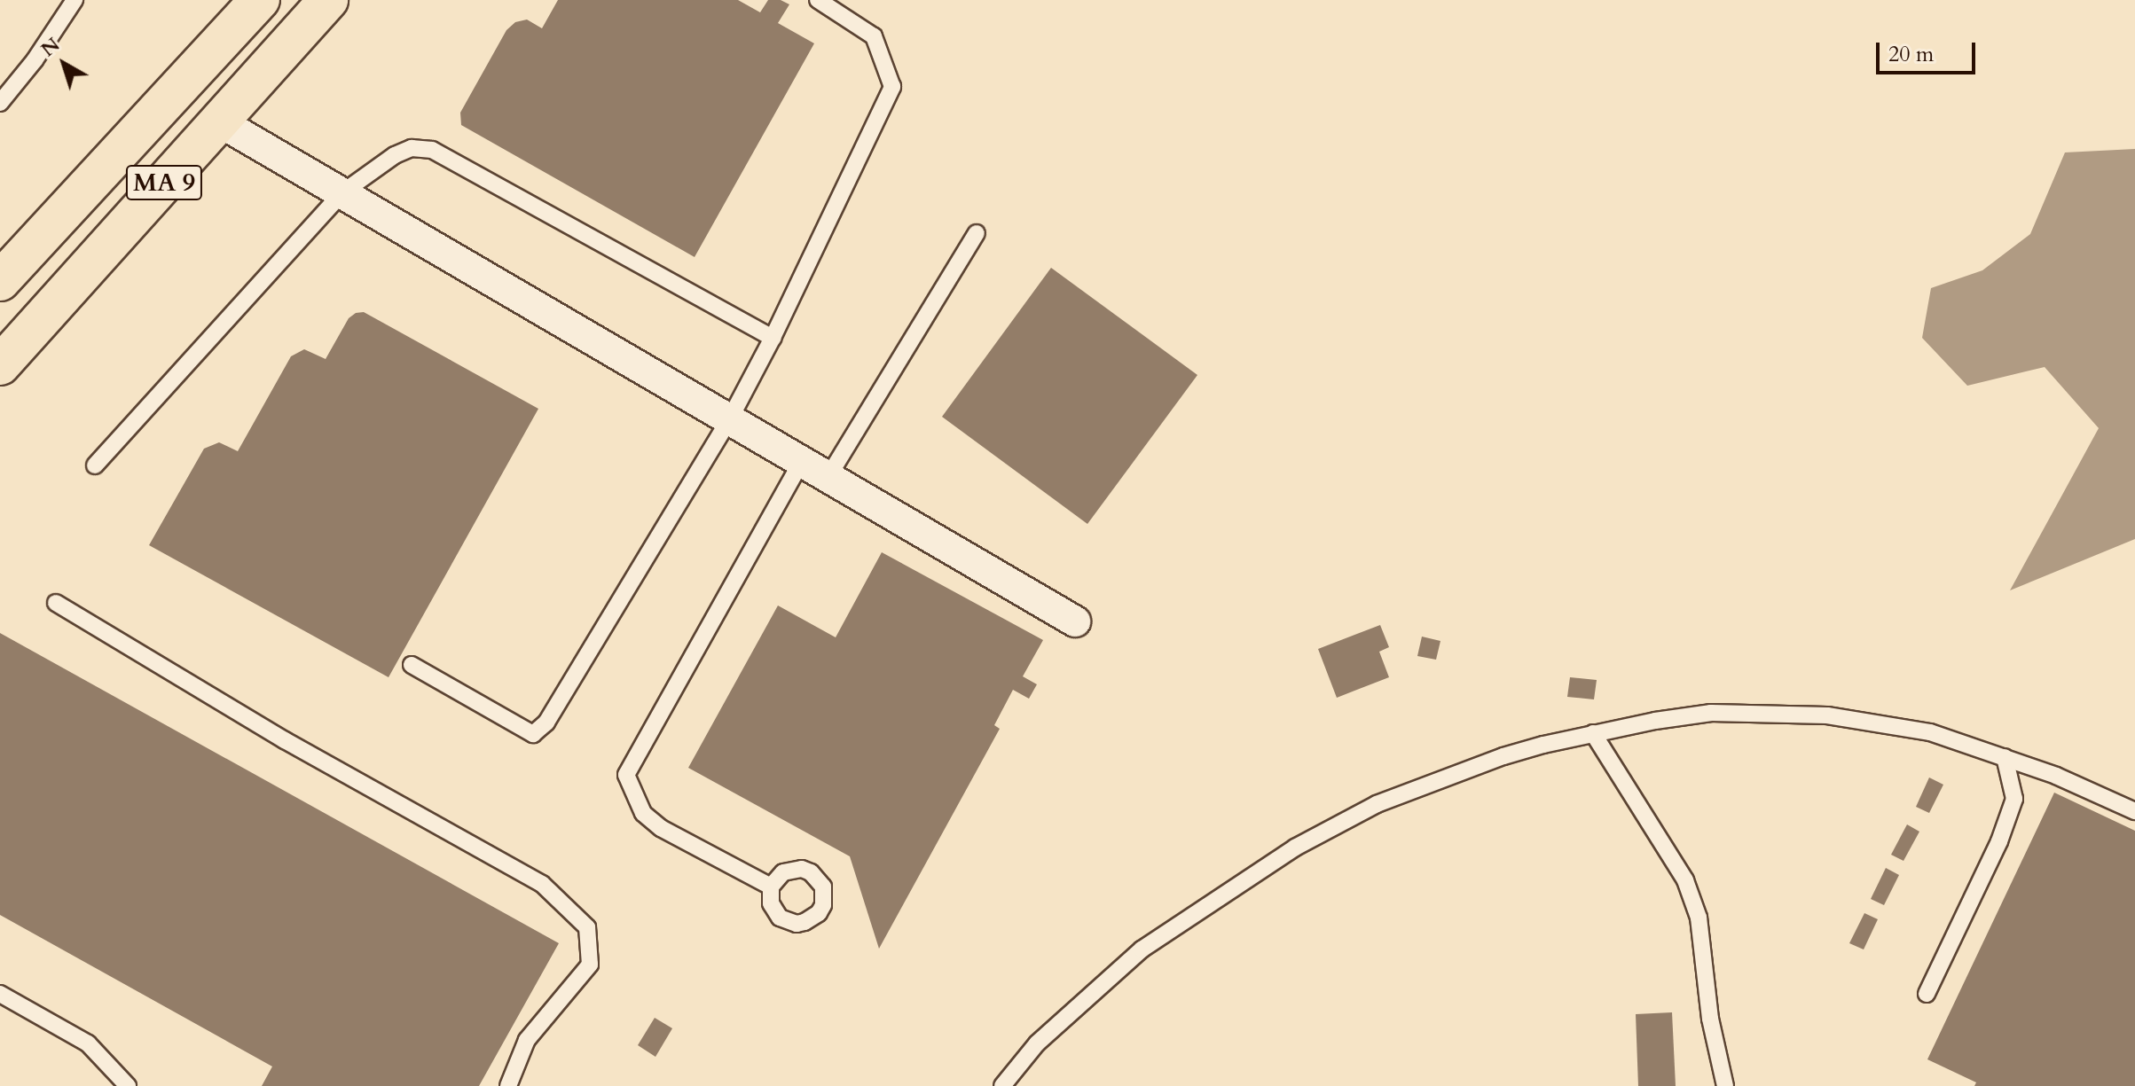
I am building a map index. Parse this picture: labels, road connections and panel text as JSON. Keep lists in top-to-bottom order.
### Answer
{
  "streets": {
    "highway": ["MA 9"]
  },
  "scale_bar": "20 m",
  "north": "top left"
}
